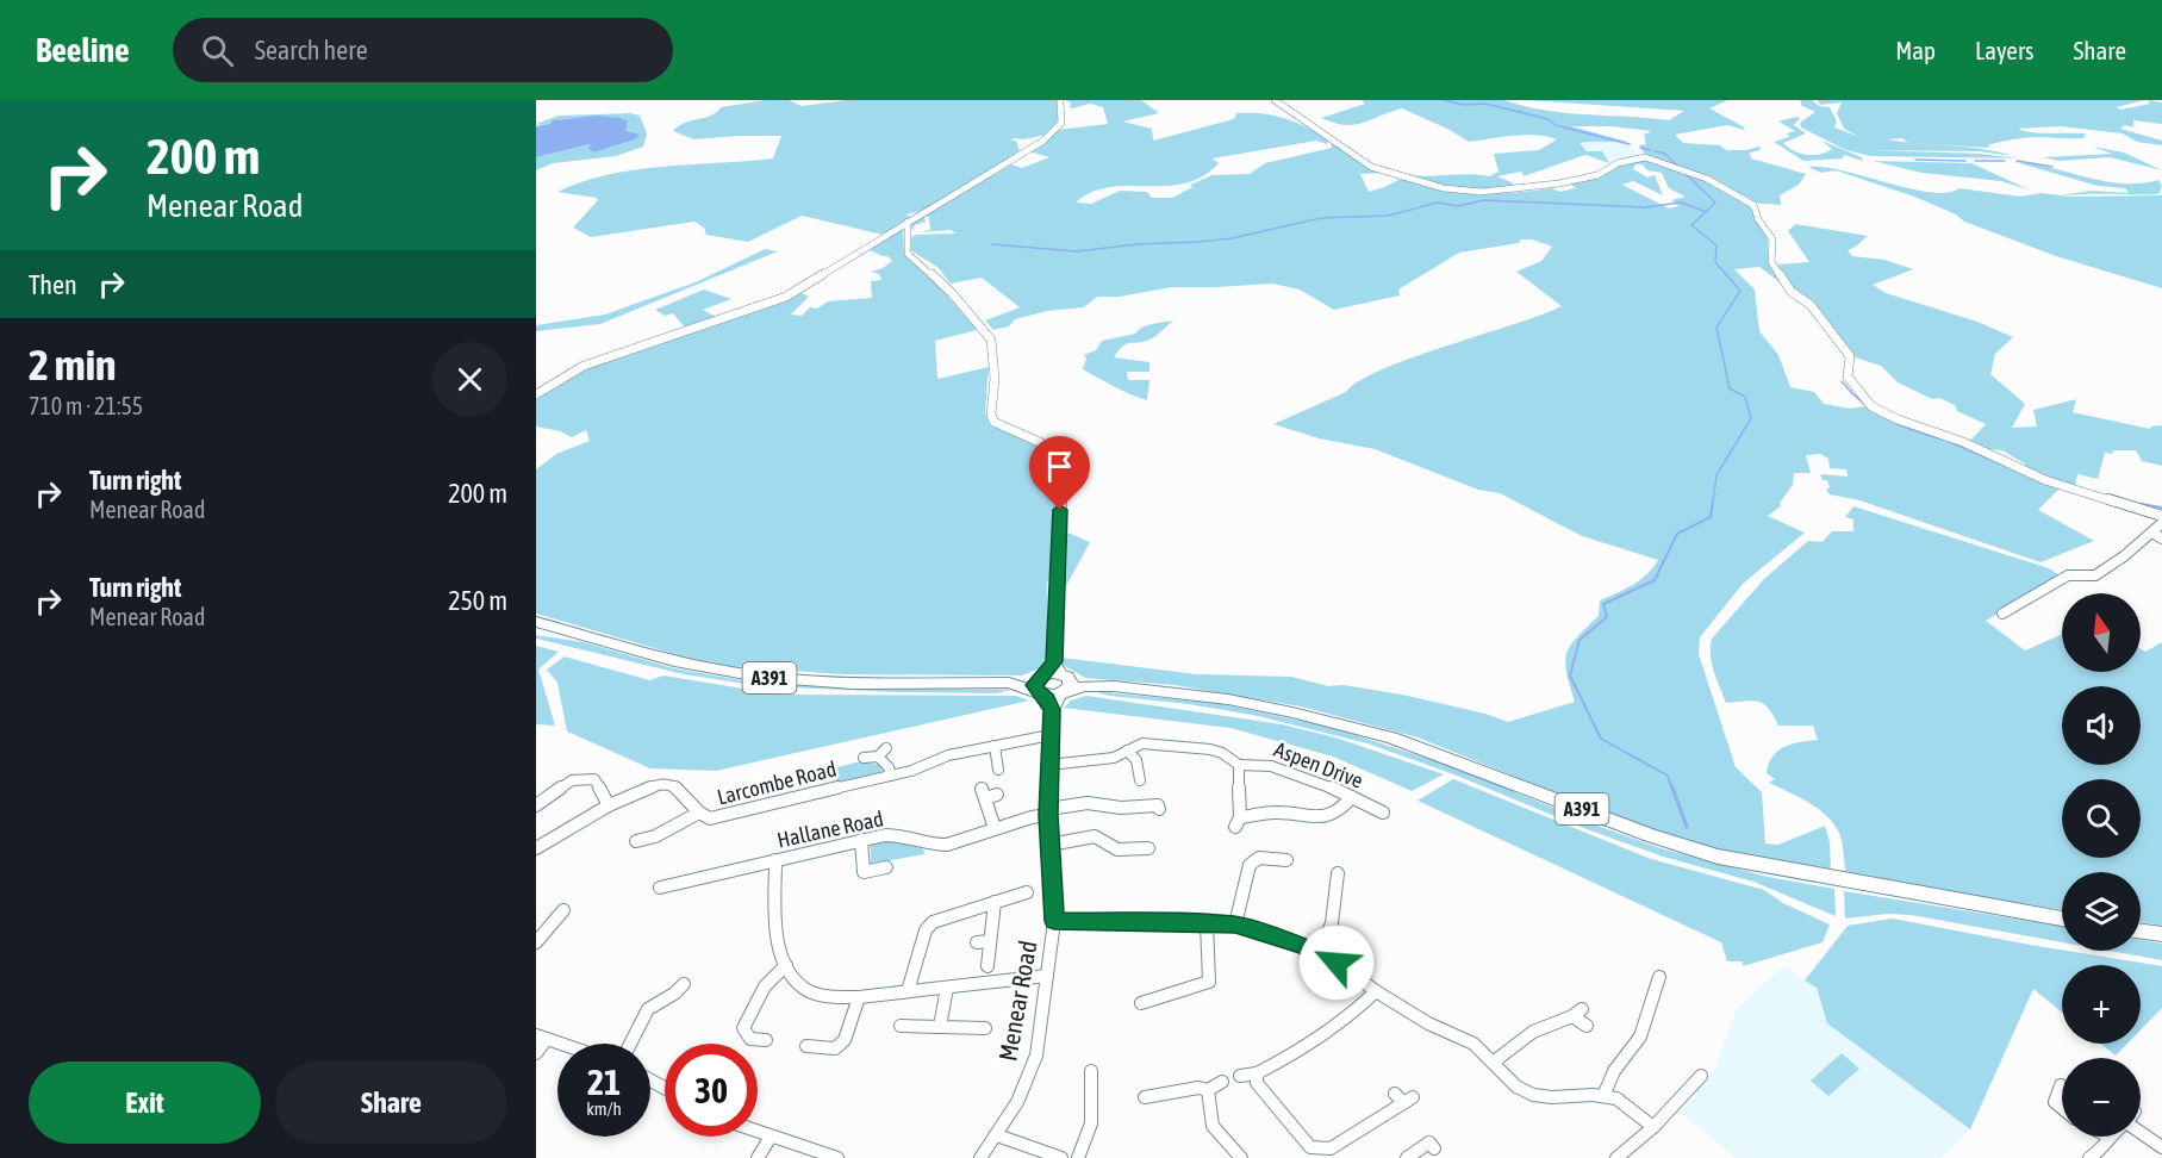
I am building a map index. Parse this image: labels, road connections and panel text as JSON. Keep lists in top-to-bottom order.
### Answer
{
  "streets": {
    "highway": ["A391"],
    "street": [
      "Aspen Drive",
      "Larcombe Road",
      "Hallane Road",
      "Menear Road"
    ]
  },
  "crossings": [
    ["A391", "Menear Road"],
    ["Larcombe Road", "Menear Road"],
    ["Hallane Road", "Menear Road"]
  ],
  "north": "top",
  "page": {
    "header": "Beeline",
    "search": "Search here",
    "nav": ["Map", "Layers", "Share"],
    "turn": ["200 m", "Menear Road"],
    "then": "Then",
    "heading": ["2 min", "710 m · 21:55"],
    "list": [
      {
        "name": "Turn right",
        "note": "Menear Road",
        "value": "200 m"
      },
      {
        "name": "Turn right",
        "note": "Menear Road",
        "value": "250 m"
      }
    ],
    "map_buttons": ["+", "−"],
    "speed": "21 km/h",
    "limit": "30",
    "buttons": ["Exit", "Share"]
  }
}
